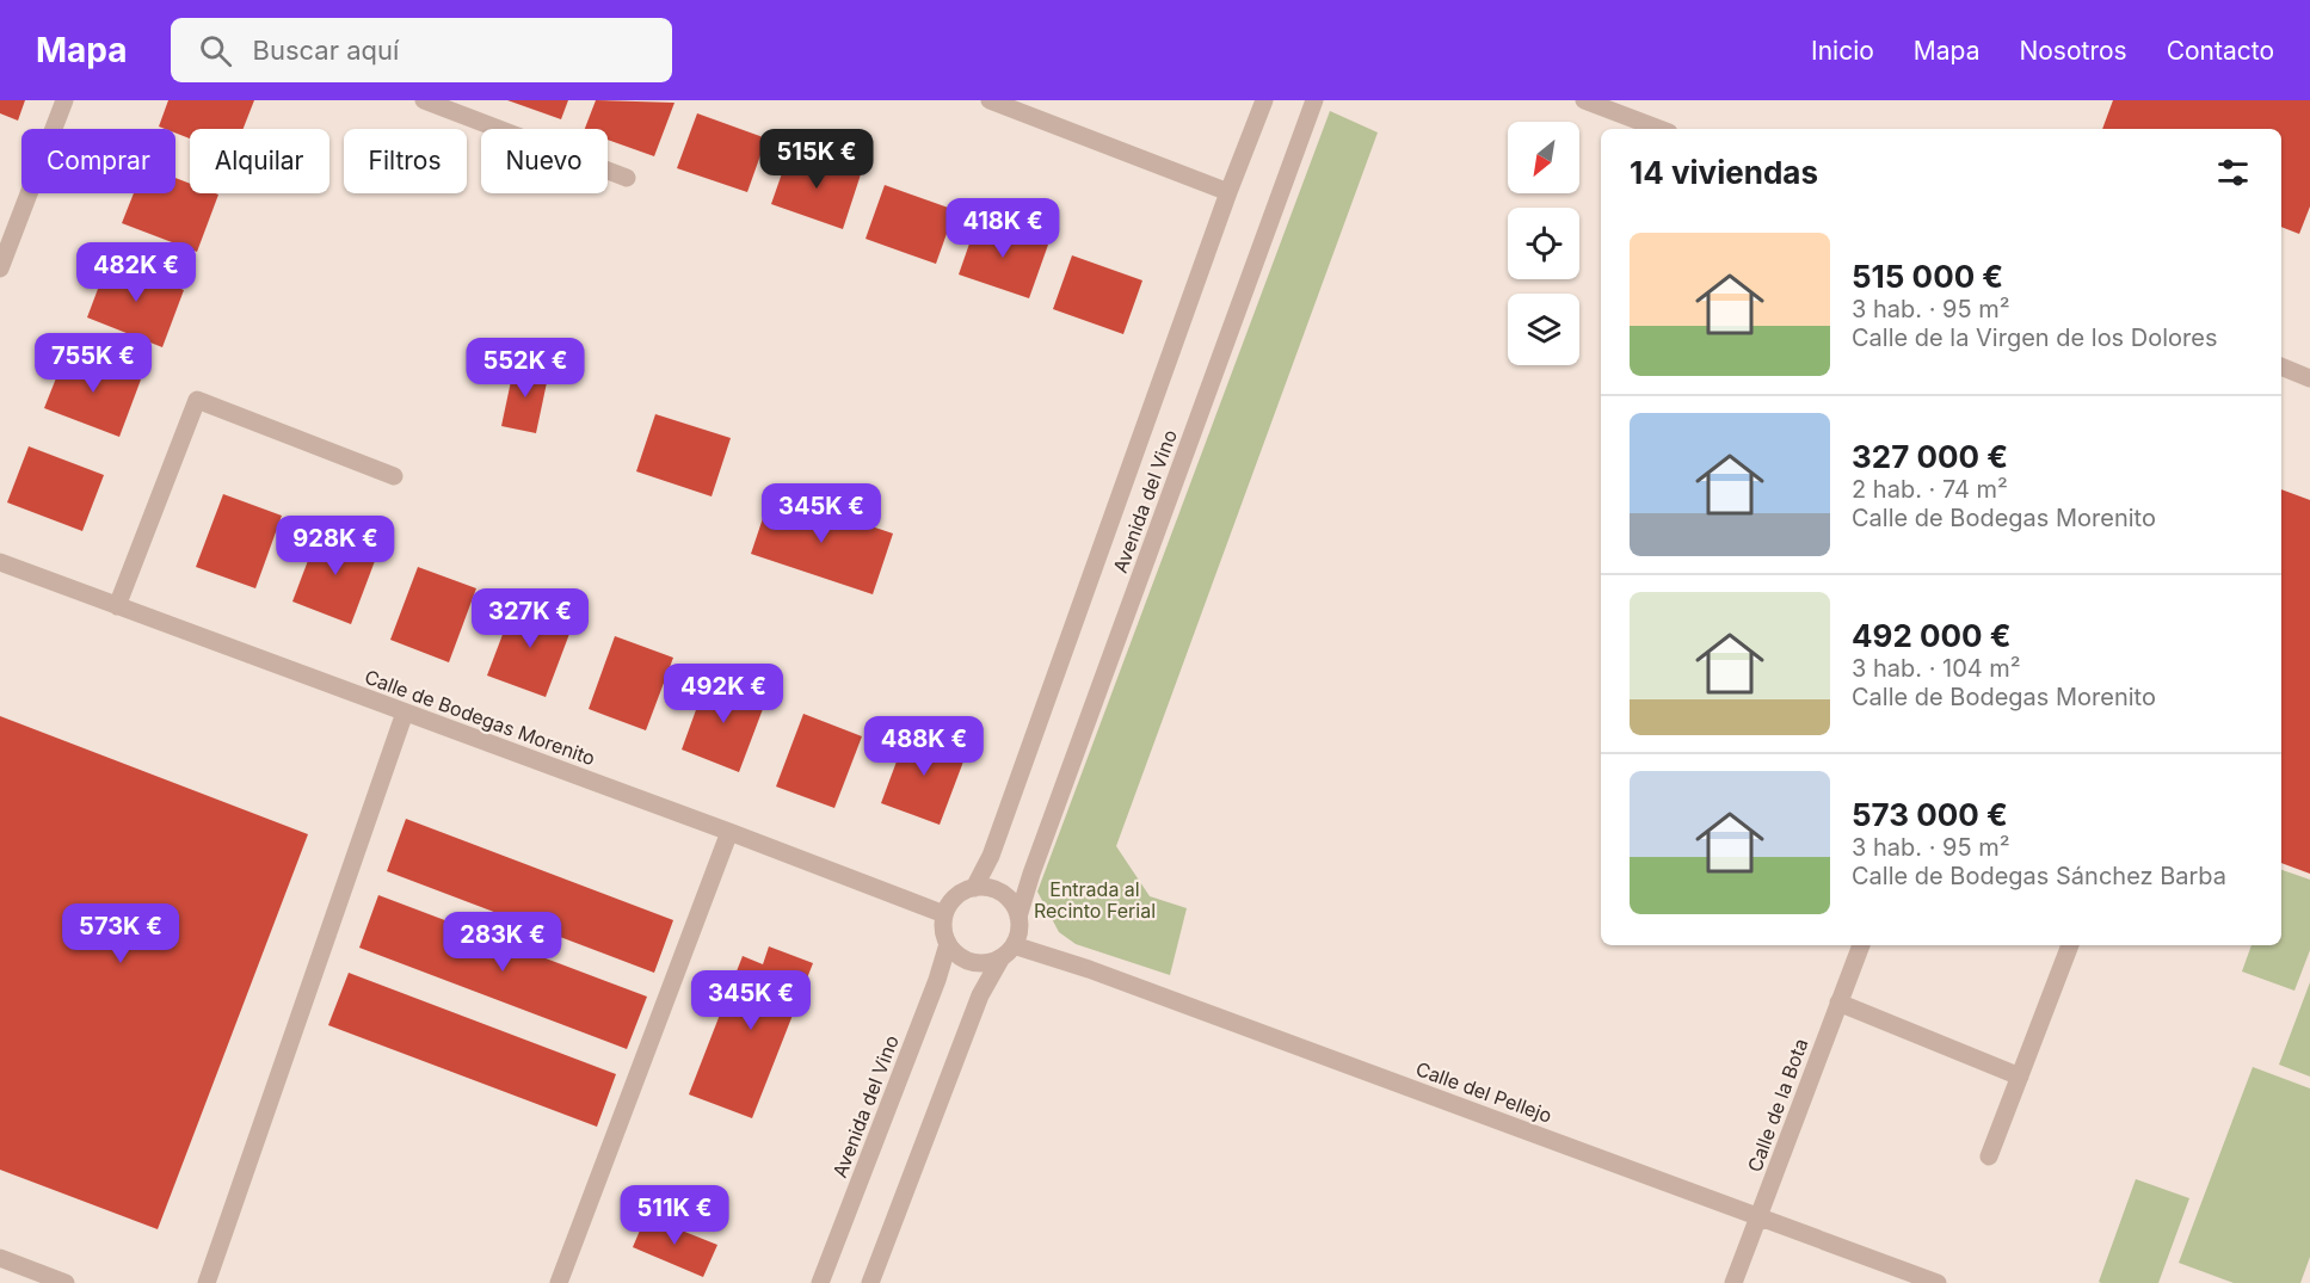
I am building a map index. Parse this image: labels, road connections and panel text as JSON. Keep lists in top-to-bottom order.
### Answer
{
  "streets": {
    "street": [
      "Avenida del Vino",
      "Calle de Bodegas Morenito",
      "Calle del Pellejo",
      "Calle de la Bota"
    ]
  },
  "crossings": [
    ["Avenida del Vino", "Calle de Bodegas Morenito"],
    ["Avenida del Vino", "Calle del Pellejo"],
    ["Calle de Bodegas Morenito", "Calle del Pellejo"],
    ["Calle del Pellejo", "Calle de la Bota"]
  ],
  "parks": ["Entrada al Recinto Ferial"],
  "north": "bottom left",
  "page": {
    "header": "Mapa",
    "search": "Buscar aquí",
    "nav": [
      "Inicio",
      "Mapa",
      "Nosotros",
      "Contacto"
    ],
    "price": [
      "515K €",
      "418K €",
      "482K €",
      "755K €",
      "552K €",
      "345K €",
      "928K €",
      "327K €",
      "492K €",
      "488K €",
      "573K €",
      "283K €",
      "345K €",
      "511K €"
    ],
    "chip": [
      "Comprar",
      "Alquilar",
      "Filtros",
      "Nuevo"
    ],
    "heading": "14 viviendas",
    "list": [
      {
        "name": "515 000 €",
        "note": "3 hab. · 95 m² · Calle de la Virgen de los Dolores"
      },
      {
        "name": "327 000 €",
        "note": "2 hab. · 74 m² · Calle de Bodegas Morenito"
      },
      {
        "name": "492 000 €",
        "note": "3 hab. · 104 m² · Calle de Bodegas Morenito"
      },
      {
        "name": "573 000 €",
        "note": "3 hab. · 95 m² · Calle de Bodegas Sánchez Barba"
      }
    ]
  }
}
